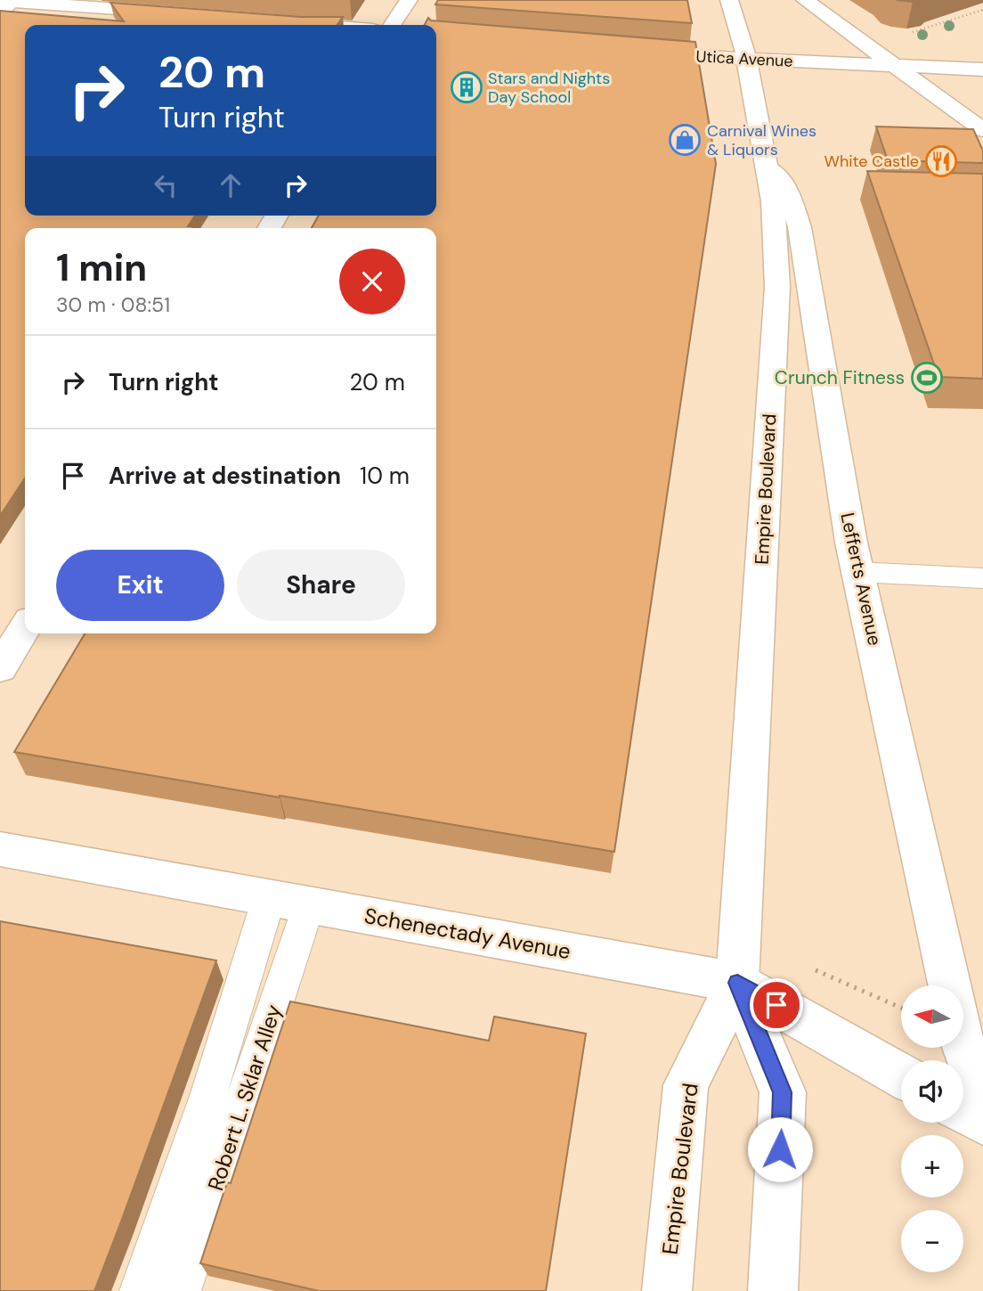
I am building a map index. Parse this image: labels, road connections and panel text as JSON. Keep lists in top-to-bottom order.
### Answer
{
  "streets": {
    "main road": [
      "Utica Avenue",
      "Empire Boulevard",
      "Lefferts Avenue",
      "Schenectady Avenue"
    ],
    "lane": ["Robert L. Sklar Alley"]
  },
  "crossings": [
    ["Utica Avenue", "Empire Boulevard"],
    ["Empire Boulevard", "Lefferts Avenue"],
    ["Empire Boulevard", "Schenectady Avenue"],
    ["Schenectady Avenue", "Robert L. Sklar Alley"]
  ],
  "places": {
    "building": ["Stars and Nights Day School"],
    "shop": ["Carnival Wines & Liquors"],
    "restaurant": ["White Castle"],
    "sports": ["Crunch Fitness"]
  },
  "north": "left",
  "page": {
    "turn": ["20 m", "Turn right"],
    "heading": ["1 min", "30 m · 08:51"],
    "list": [
      {
        "name": "Turn right",
        "value": "20 m"
      },
      {
        "name": "Arrive at destination",
        "value": "10 m"
      }
    ],
    "buttons": ["Exit", "Share"],
    "map_buttons": ["+", "−"]
  }
}
